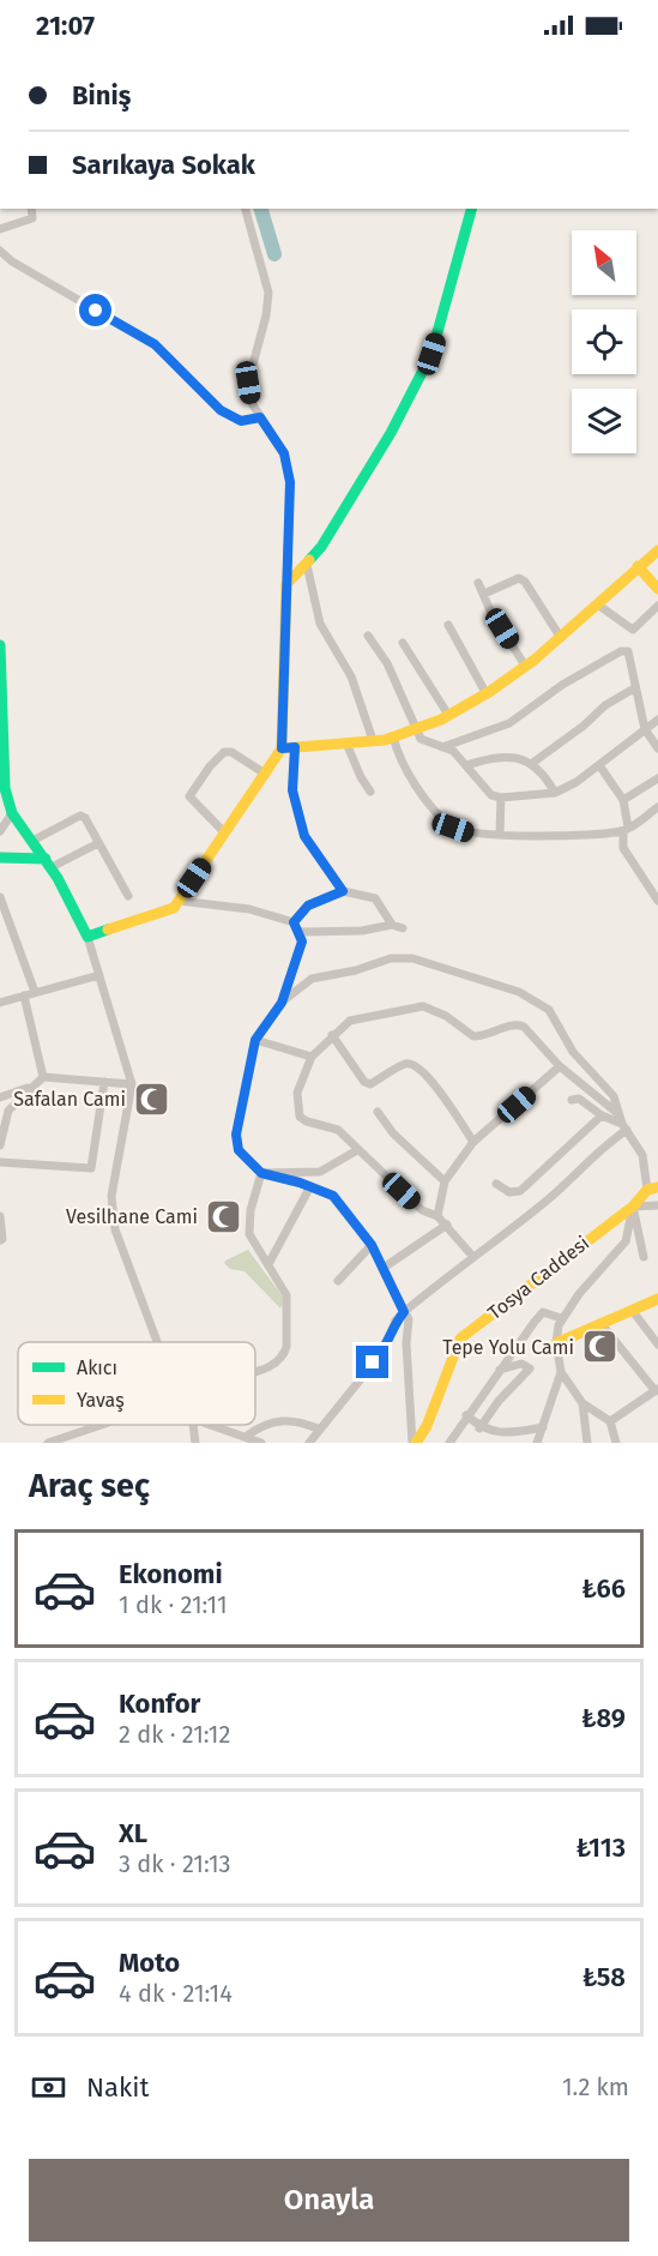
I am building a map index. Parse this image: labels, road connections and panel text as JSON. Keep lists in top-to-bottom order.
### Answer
{
  "streets": {
    "street": ["Tosya Caddesi"]
  },
  "places": {
    "mosque": ["Safalan Cami", "Vesilhane Cami", "Tepe Yolu Cami"]
  },
  "legend": ["Akıcı", "Yavaş"],
  "north": "top left",
  "page": {
    "status": "21:07",
    "banner": ["Biniş", "Sarıkaya Sokak"],
    "heading": "Araç seç",
    "list": [
      {
        "name": "Ekonomi",
        "note": "1 dk · 21:11",
        "value": "₺66"
      },
      {
        "name": "Konfor",
        "note": "2 dk · 21:12",
        "value": "₺89"
      },
      {
        "name": "XL",
        "note": "3 dk · 21:13",
        "value": "₺113"
      },
      {
        "name": "Moto",
        "note": "4 dk · 21:14",
        "value": "₺58"
      }
    ],
    "pay": ["Nakit", "1.2 km"],
    "buttons": "Onayla"
  }
}
